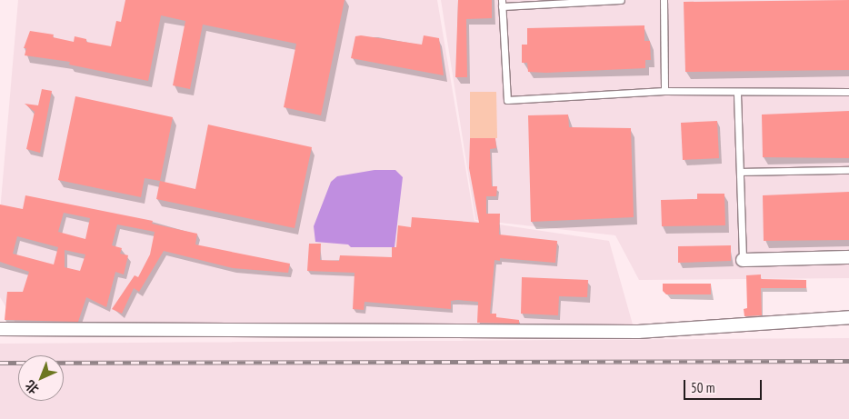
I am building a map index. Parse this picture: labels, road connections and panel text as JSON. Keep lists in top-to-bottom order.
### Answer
{
  "scale_bar": "50 m",
  "north": "bottom left"
}
